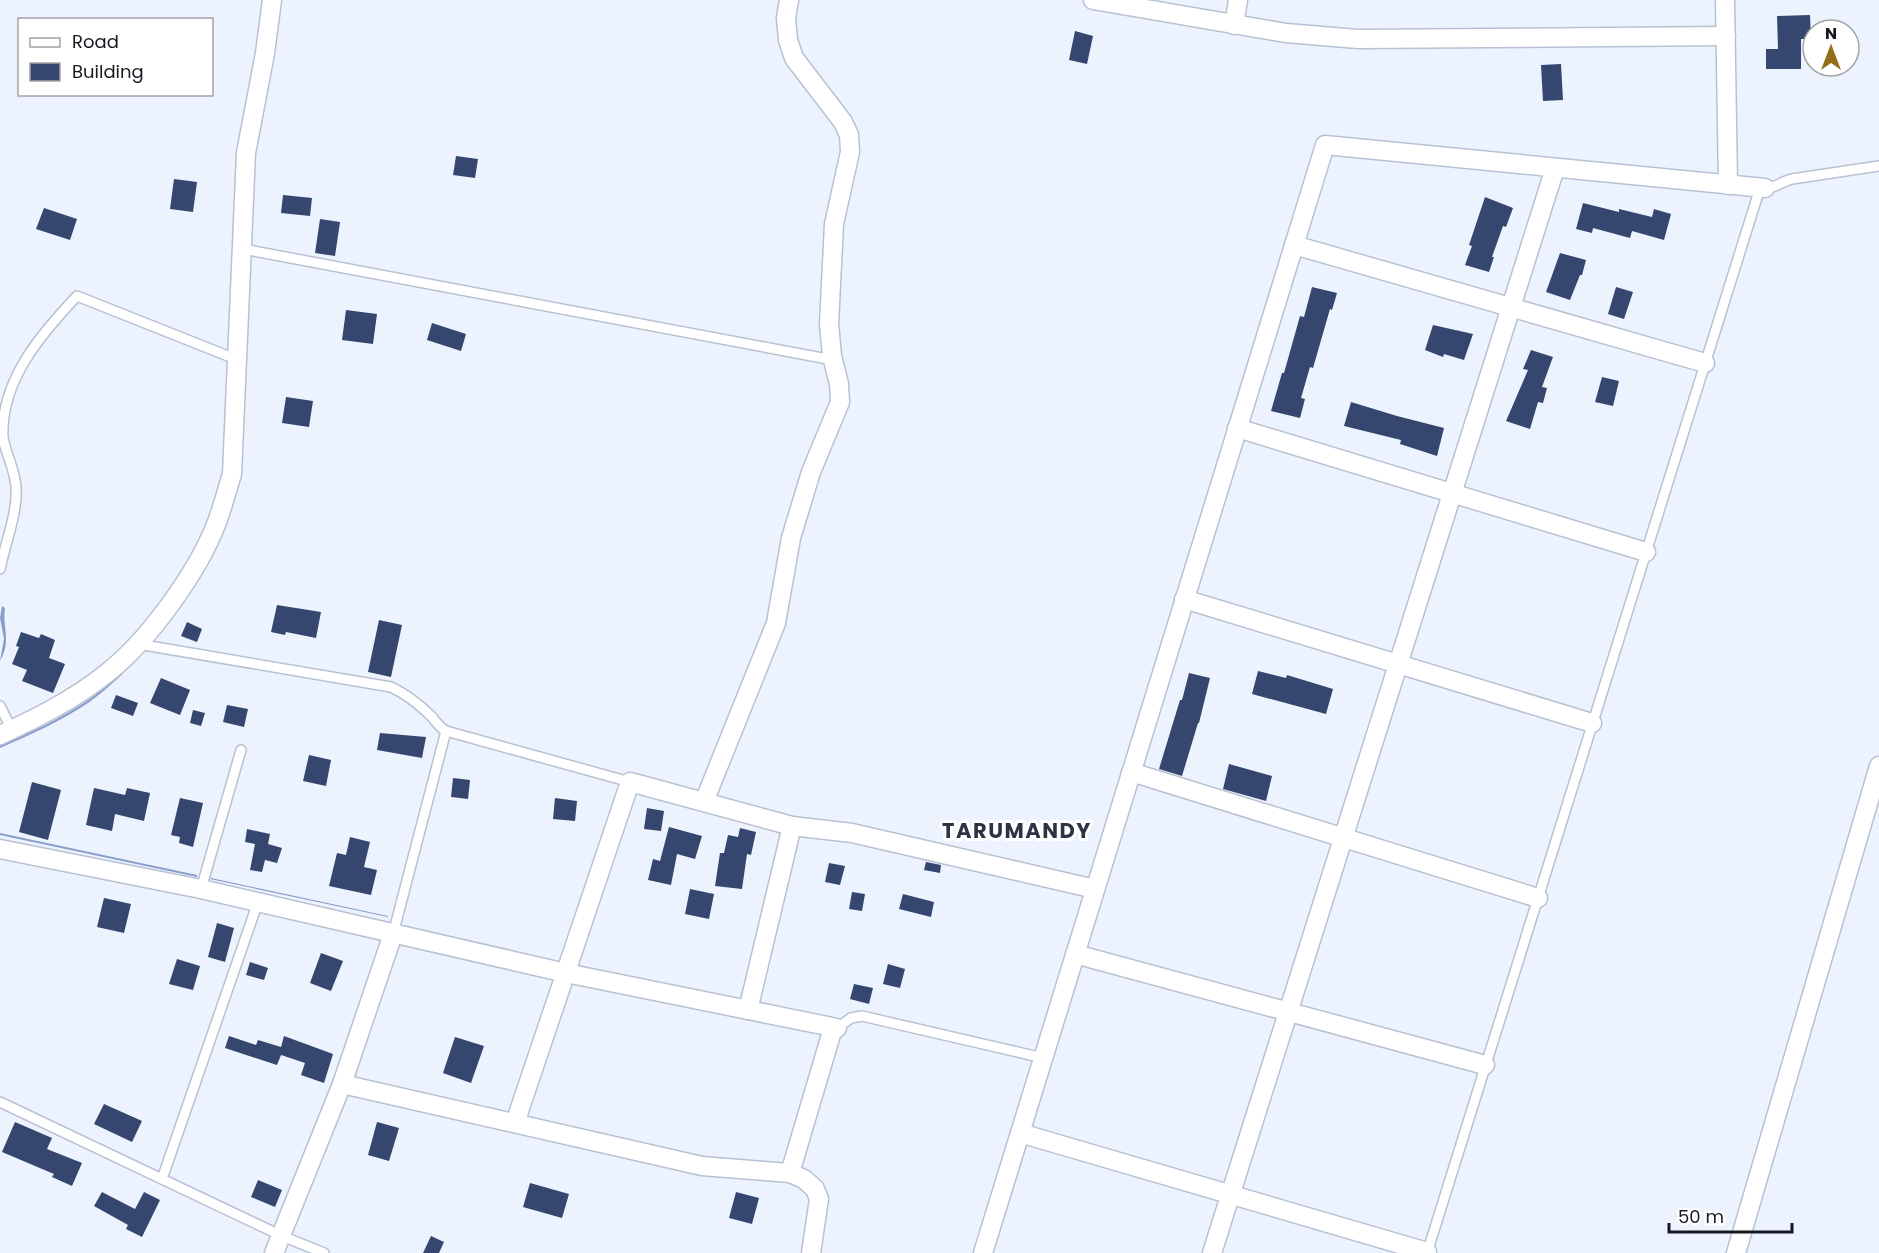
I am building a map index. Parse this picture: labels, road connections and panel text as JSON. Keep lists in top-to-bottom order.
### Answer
{
  "districts": ["TARUMANDY"],
  "legend": ["Road", "Building"],
  "scale_bar": "50 m",
  "north": "top"
}
